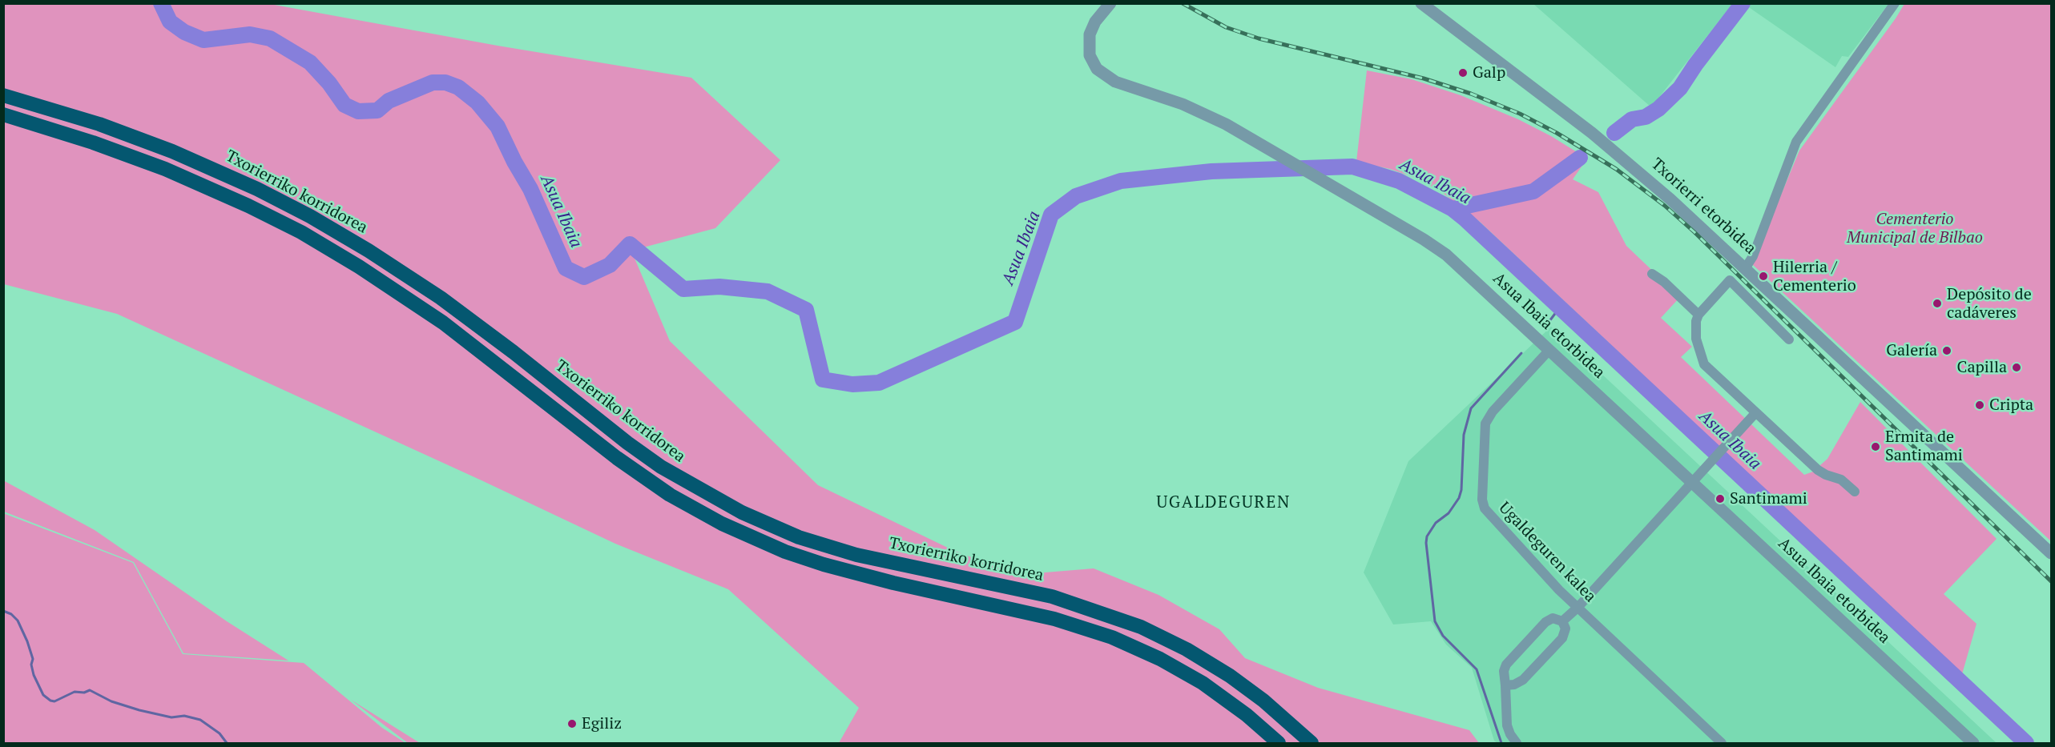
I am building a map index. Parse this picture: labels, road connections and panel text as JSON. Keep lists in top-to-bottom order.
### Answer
{
  "streets": {
    "highway": ["Txorierriko korridorea"],
    "street": ["Txorierri etorbidea", "Asua Ibaia etorbidea", "Ugaldeguren kalea"]
  },
  "crossings": [
    ["Asua Ibaia etorbidea", "Ugaldeguren kalea"]
  ],
  "districts": ["UGALDEGUREN"],
  "water": ["Asua Ibaia"],
  "parks": ["Cementerio Municipal de Bilbao"],
  "places": [
    "Galp",
    "Hilerria / Cementerio",
    "Depósito de cadáveres",
    "Galería",
    "Capilla",
    "Cripta",
    "Ermita de Santimami",
    "Santimami",
    "Egiliz"
  ]
}
